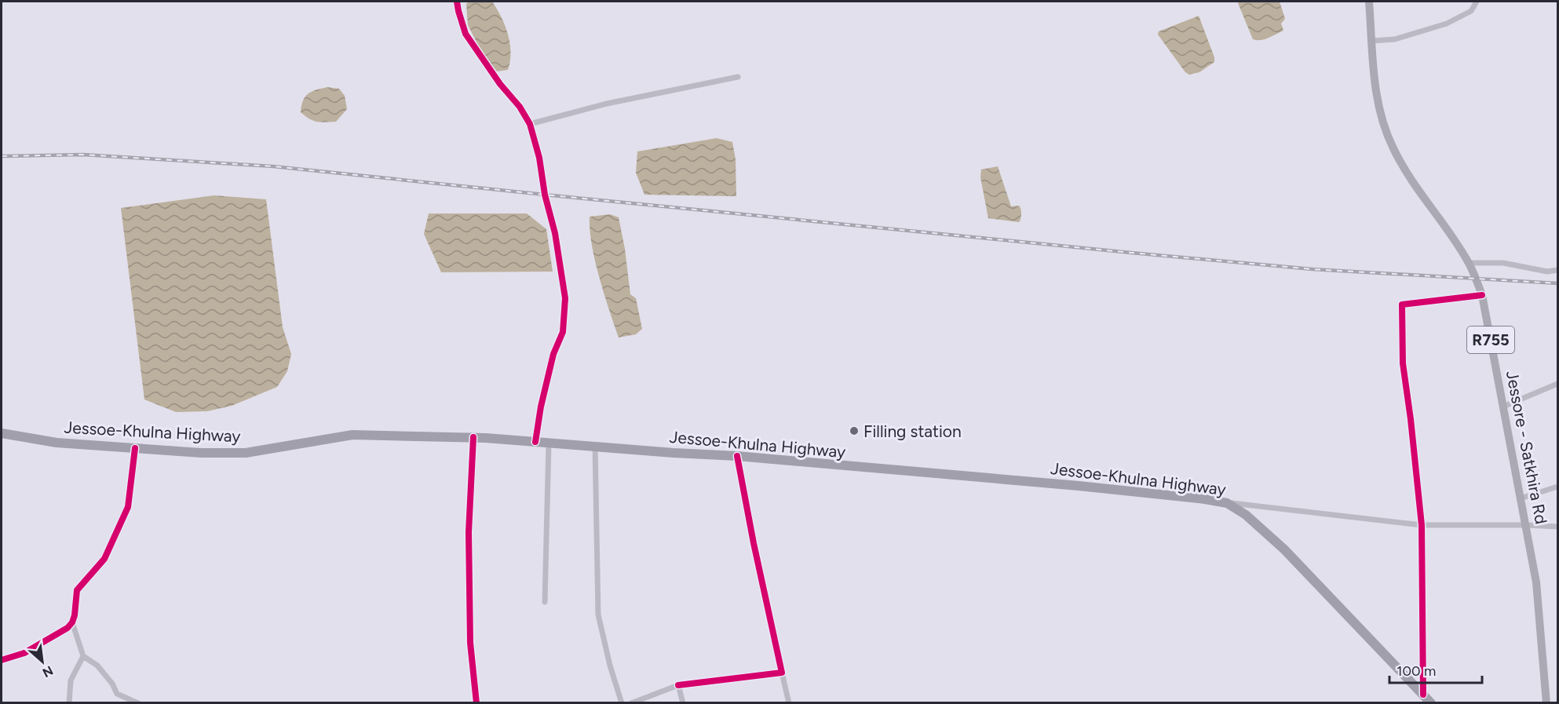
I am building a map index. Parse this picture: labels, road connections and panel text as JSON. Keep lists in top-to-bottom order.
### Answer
{
  "streets": {
    "highway": ["Jessoe-Khulna Highway"],
    "main road": ["R755", "Jessore - Satkhira Rd"]
  },
  "places": ["Filling station"],
  "scale_bar": "100 m",
  "north": "bottom right"
}
